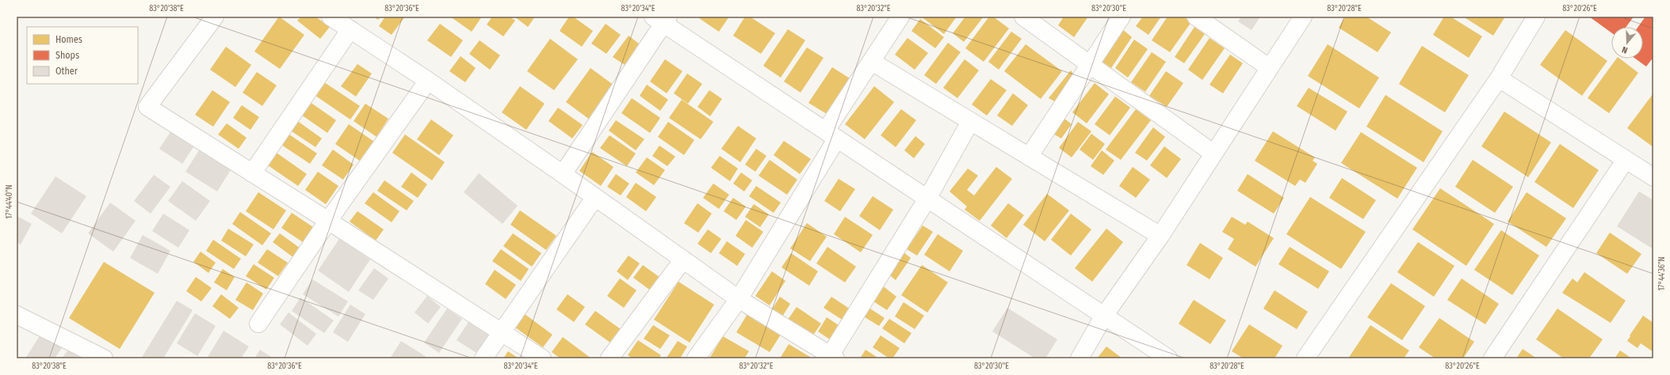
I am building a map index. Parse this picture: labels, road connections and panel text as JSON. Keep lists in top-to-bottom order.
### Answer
{
  "legend": ["Homes", "Shops", "Other"],
  "north": "bottom",
  "coordinates": [
    "83°20'38\"E",
    "83°20'36\"E",
    "83°20'34\"E",
    "83°20'32\"E",
    "83°20'30\"E",
    "83°20'28\"E",
    "83°20'26\"E",
    "17°44'40\"N",
    "17°44'36\"N"
  ]
}
